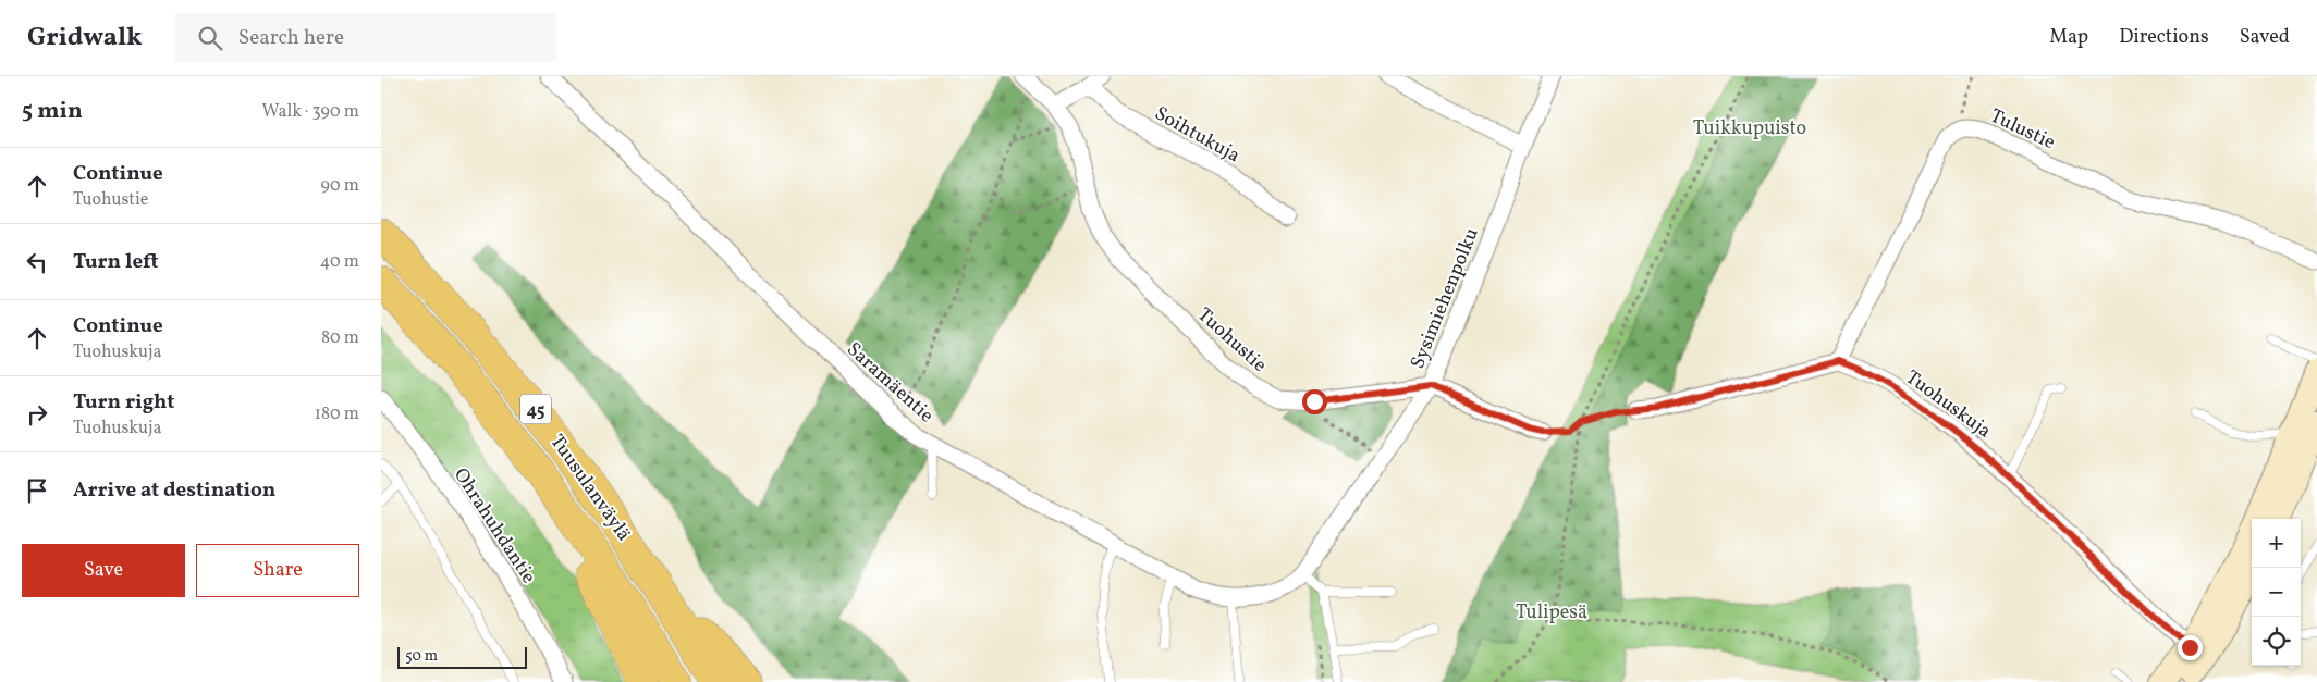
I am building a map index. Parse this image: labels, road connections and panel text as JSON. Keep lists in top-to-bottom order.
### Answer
{
  "streets": {
    "highway": ["45", "Tuusulanväylä"],
    "street": [
      "Tulustie",
      "Soihtukuja",
      "Sysimiehenpolku",
      "Tuohustie",
      "Saramäentie",
      "Tuohuskuja",
      "Ohrahuhdantie"
    ]
  },
  "crossings": [
    ["Tulustie", "Tuohuskuja"],
    ["Sysimiehenpolku", "Tuohustie"],
    ["Sysimiehenpolku", "Saramäentie"]
  ],
  "parks": ["Tuikkupuisto", "Tulipesä"],
  "scale_bar": "50 m",
  "page": {
    "header": "Gridwalk",
    "search": "Search here",
    "nav": ["Map", "Directions", "Saved"],
    "heading": ["5 min", "Walk · 390 m"],
    "list": [
      ["Continue", "Tuohustie", "90 m"],
      ["Turn left", "40 m"],
      ["Continue", "Tuohuskuja", "80 m"],
      ["Turn right", "Tuohuskuja", "180 m"],
      "Arrive at destination"
    ],
    "map_buttons": ["+", "−"],
    "buttons": ["Save", "Share"],
    "scale": "50 m"
  }
}
